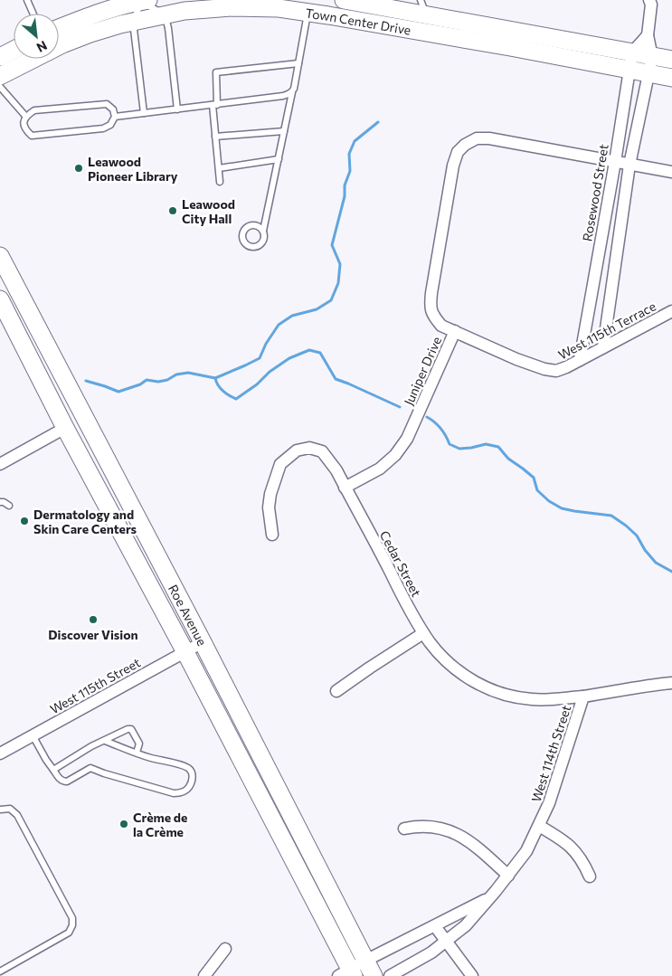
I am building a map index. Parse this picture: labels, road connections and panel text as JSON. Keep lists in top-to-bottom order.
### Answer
{
  "streets": {
    "main road": ["Town Center Drive", "Roe Avenue"],
    "street": [
      "Rosewood Street",
      "West 115th Terrace",
      "Juniper Drive",
      "Cedar Street",
      "West 115th Street",
      "West 114th Street"
    ]
  },
  "crossings": [
    ["Town Center Drive", "Rosewood Street"],
    ["Rosewood Street", "West 115th Terrace"],
    ["Rosewood Street", "Juniper Drive"],
    ["West 115th Terrace", "Juniper Drive"],
    ["Juniper Drive", "Cedar Street"],
    ["Cedar Street", "West 114th Street"],
    ["Roe Avenue", "West 115th Street"],
    ["Roe Avenue", "West 114th Street"]
  ],
  "places": [
    "Leawood Pioneer Library",
    "Leawood City Hall",
    "Dermatology and Skin Care Centers",
    "Discover Vision",
    "Crème de la Crème"
  ],
  "north": "bottom right"
}
